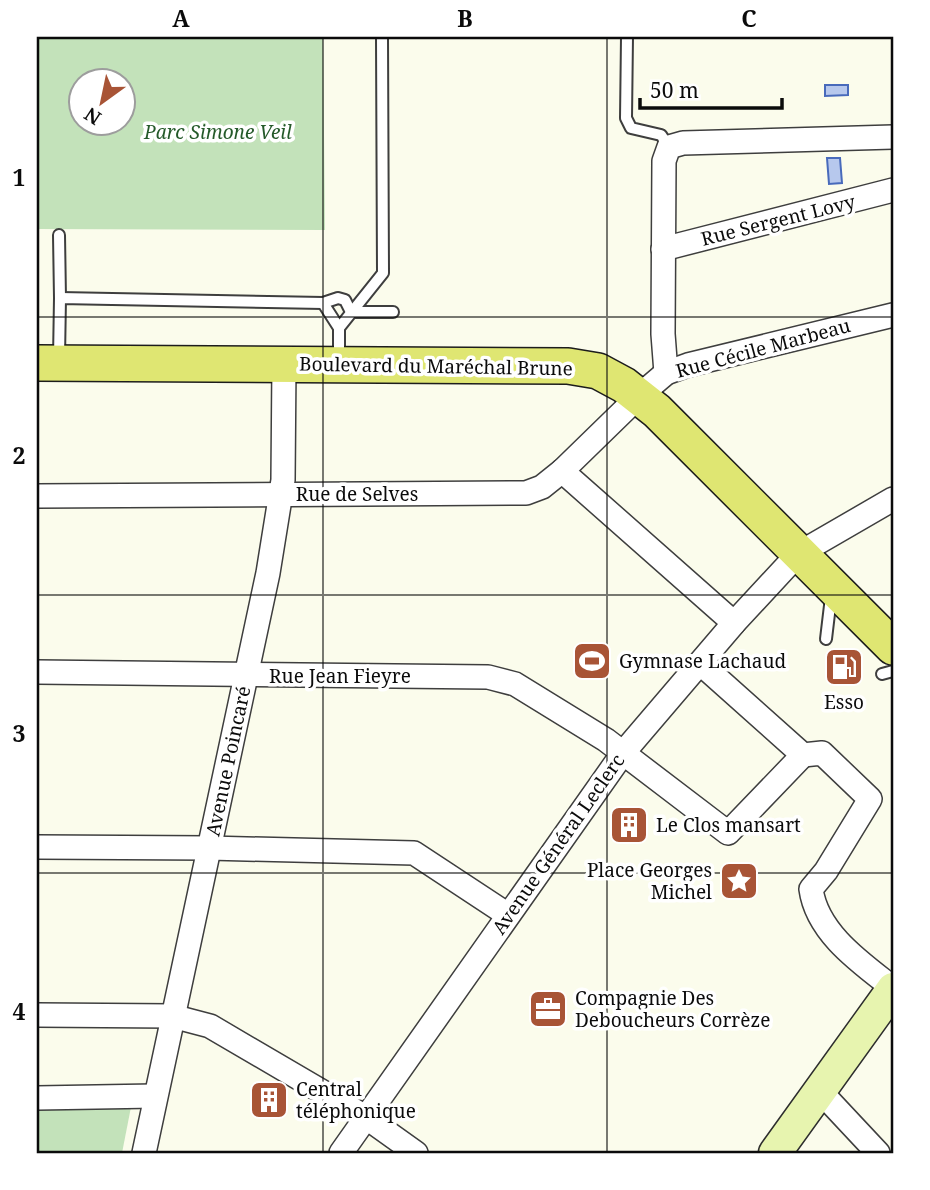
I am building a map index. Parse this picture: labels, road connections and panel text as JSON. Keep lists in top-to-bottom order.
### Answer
{
  "streets": {
    "main road": ["Boulevard du Maréchal Brune"],
    "street": [
      "Rue Sergent Lovy",
      "Rue Cécile Marbeau",
      "Rue de Selves",
      "Rue Jean Fieyre",
      "Avenue Poincaré",
      "Avenue Général Leclerc"
    ]
  },
  "crossings": [
    ["Rue Cécile Marbeau", "Boulevard du Maréchal Brune"],
    ["Rue Cécile Marbeau", "Rue de Selves"],
    ["Boulevard du Maréchal Brune", "Rue de Selves"],
    ["Boulevard du Maréchal Brune", "Avenue Poincaré"],
    ["Boulevard du Maréchal Brune", "Avenue Général Leclerc"],
    ["Rue de Selves", "Avenue Poincaré"],
    ["Rue Jean Fieyre", "Avenue Poincaré"],
    ["Rue Jean Fieyre", "Avenue Général Leclerc"]
  ],
  "parks": ["Parc Simone Veil"],
  "places": {
    "sports": ["Gymnase Lachaud"],
    "fuel station": ["Esso"],
    "building": ["Le Clos mansart", "Central téléphonique"],
    "place": ["Place Georges Michel"],
    "office": ["Compagnie Des Deboucheurs Corrèze"]
  },
  "scale_bar": "50 m",
  "north": "bottom left",
  "grid": {
    "columns": ["A", "B", "C"],
    "rows": [
      "1",
      "2",
      "3",
      "4"
    ]
  }
}
